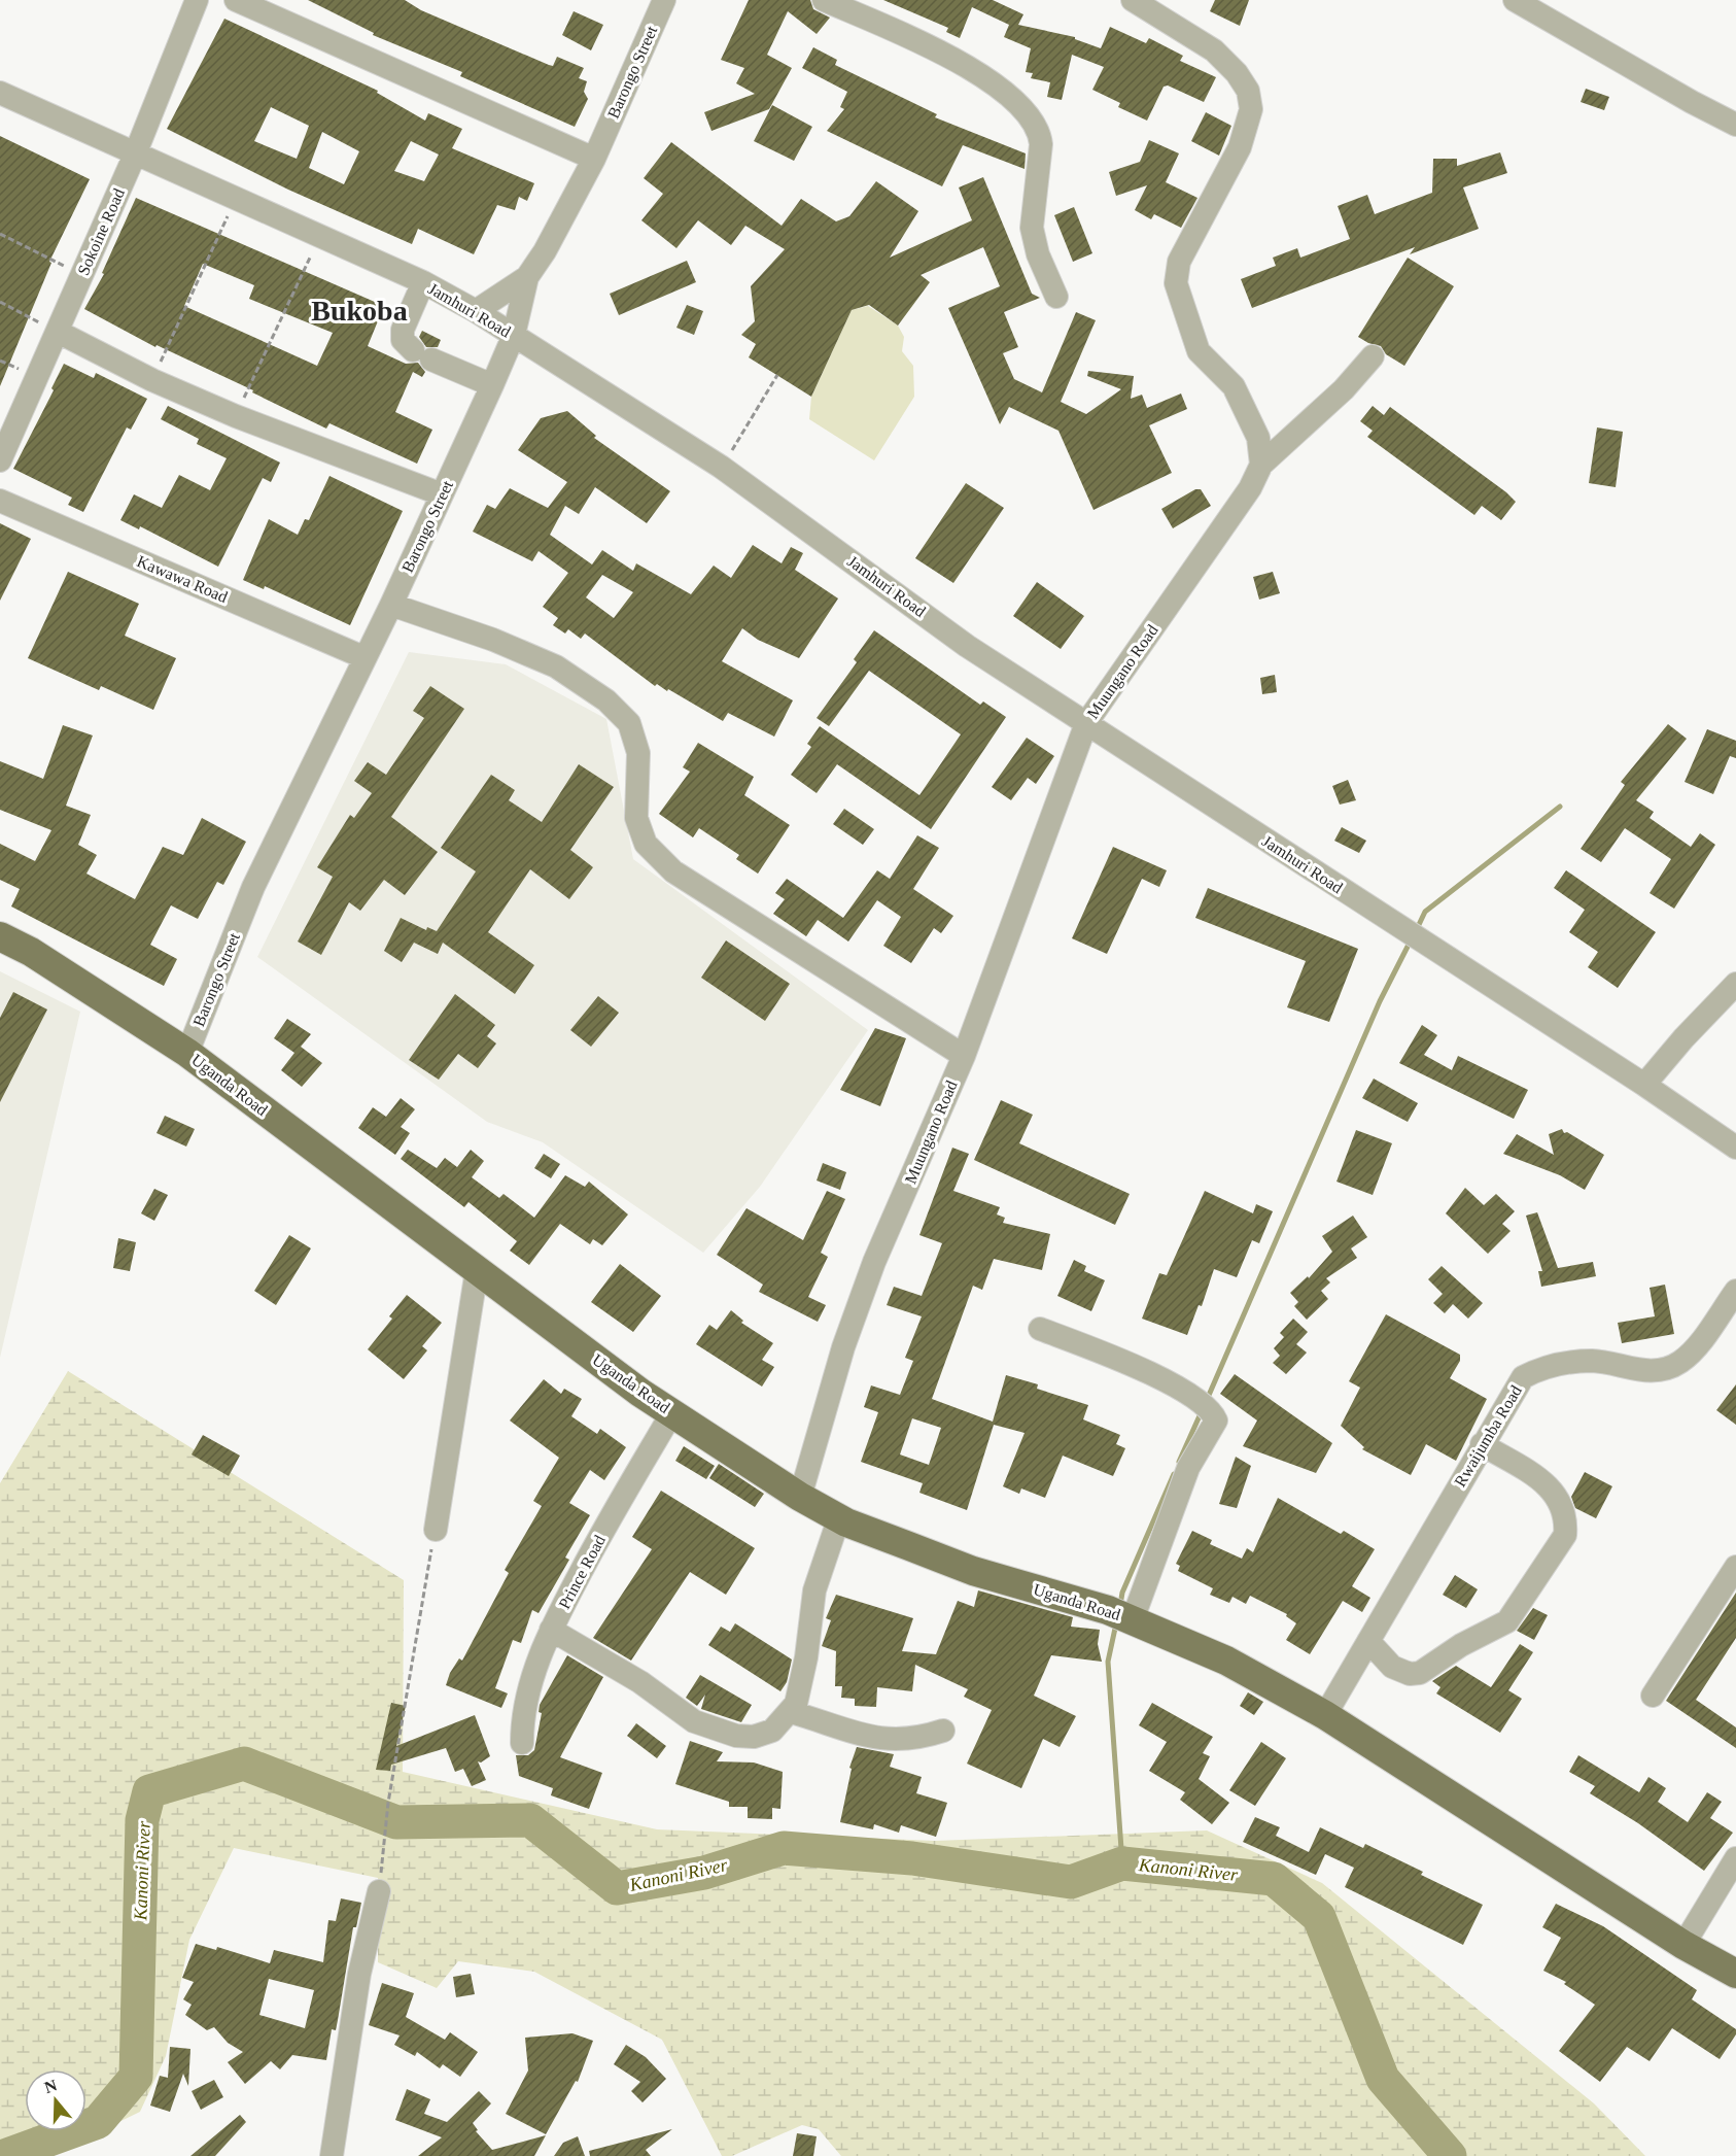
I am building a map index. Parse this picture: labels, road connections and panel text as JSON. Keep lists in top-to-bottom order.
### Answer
{
  "streets": {
    "main road": ["Uganda Road"],
    "street": [
      "Barongo Street",
      "Sokoine Road",
      "Jamhuri Road",
      "Kawawa Road",
      "Muungano Road",
      "Rwaijumba Road",
      "Prince Road"
    ]
  },
  "crossings": [
    ["Barongo Street", "Jamhuri Road"],
    ["Barongo Street", "Kawawa Road"],
    ["Barongo Street", "Uganda Road"],
    ["Sokoine Road", "Jamhuri Road"],
    ["Jamhuri Road", "Muungano Road"],
    ["Muungano Road", "Uganda Road"],
    ["Uganda Road", "Rwaijumba Road"],
    ["Uganda Road", "Prince Road"]
  ],
  "districts": ["Bukoba"],
  "water": ["Kanoni River"],
  "north": "top"
}
